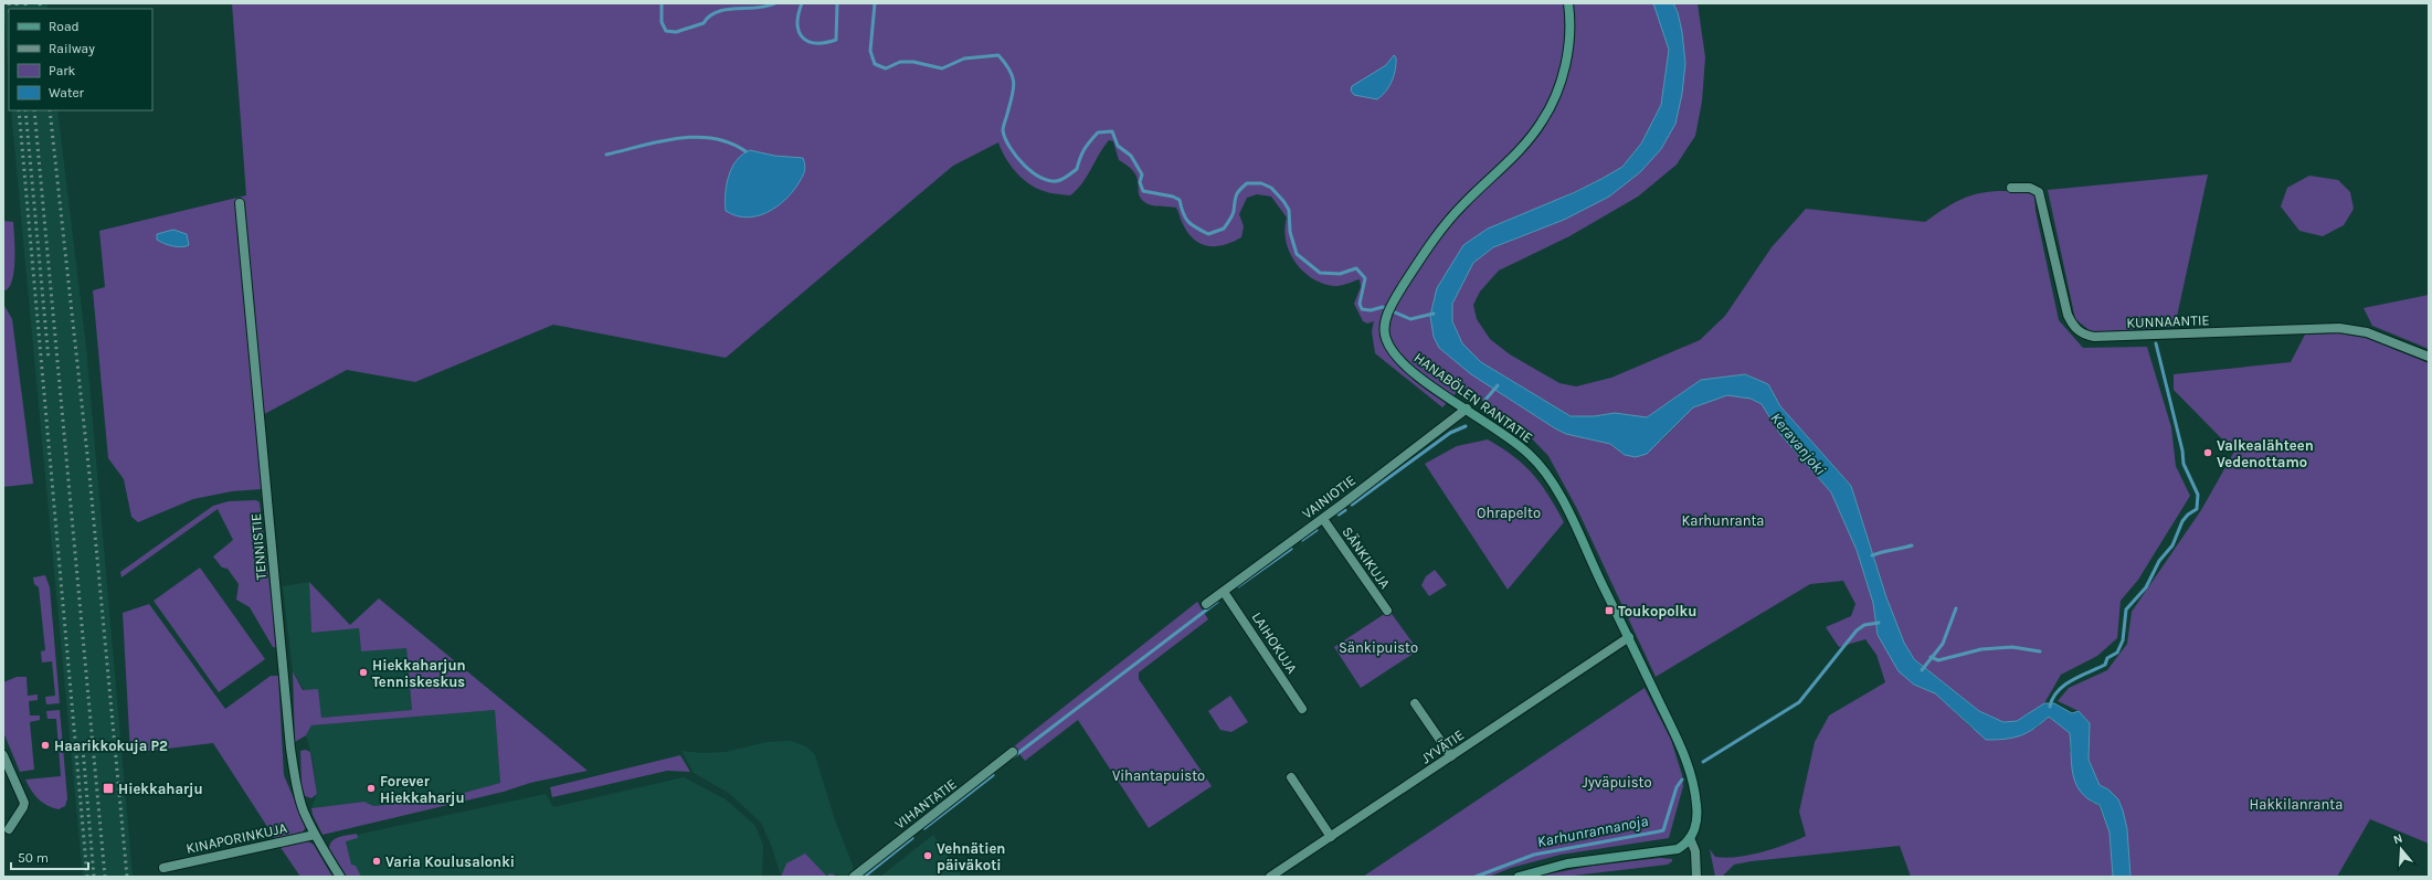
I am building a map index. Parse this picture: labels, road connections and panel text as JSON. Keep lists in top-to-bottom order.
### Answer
{
  "streets": {
    "street": [
      "KUNNAANTIE",
      "HANABÖLEN RANTATIE",
      "VAINIOTIE",
      "TENNISTIE",
      "SÄNKIKUJA",
      "LAIHOKUJA",
      "JYVÄTIE",
      "VIHANTATIE",
      "KINAPORINKUJA"
    ]
  },
  "crossings": [
    ["HANABÖLEN RANTATIE", "VAINIOTIE"],
    ["HANABÖLEN RANTATIE", "JYVÄTIE"],
    ["VAINIOTIE", "SÄNKIKUJA"],
    ["VAINIOTIE", "LAIHOKUJA"],
    ["TENNISTIE", "KINAPORINKUJA"]
  ],
  "water": ["Keravanjoki", "Karhunrannanoja"],
  "parks": [
    "Ohrapelto",
    "Karhunranta",
    "Sänkipuisto",
    "Vihantapuisto",
    "Jyväpuisto",
    "Hakkilanranta"
  ],
  "places": {
    "other": [
      "Valkealähteen Vedenottamo",
      "Hiekkaharjun Tenniskeskus",
      "Haarikkokuja P2",
      "Forever Hiekkaharju",
      "Vehnätien päiväkoti",
      "Varia Koulusalonki"
    ],
    "transit": ["Toukopolku", "Hiekkaharju"]
  },
  "legend": [
    "Road",
    "Railway",
    "Park",
    "Water"
  ],
  "scale_bar": "50 m",
  "north": "top"
}
